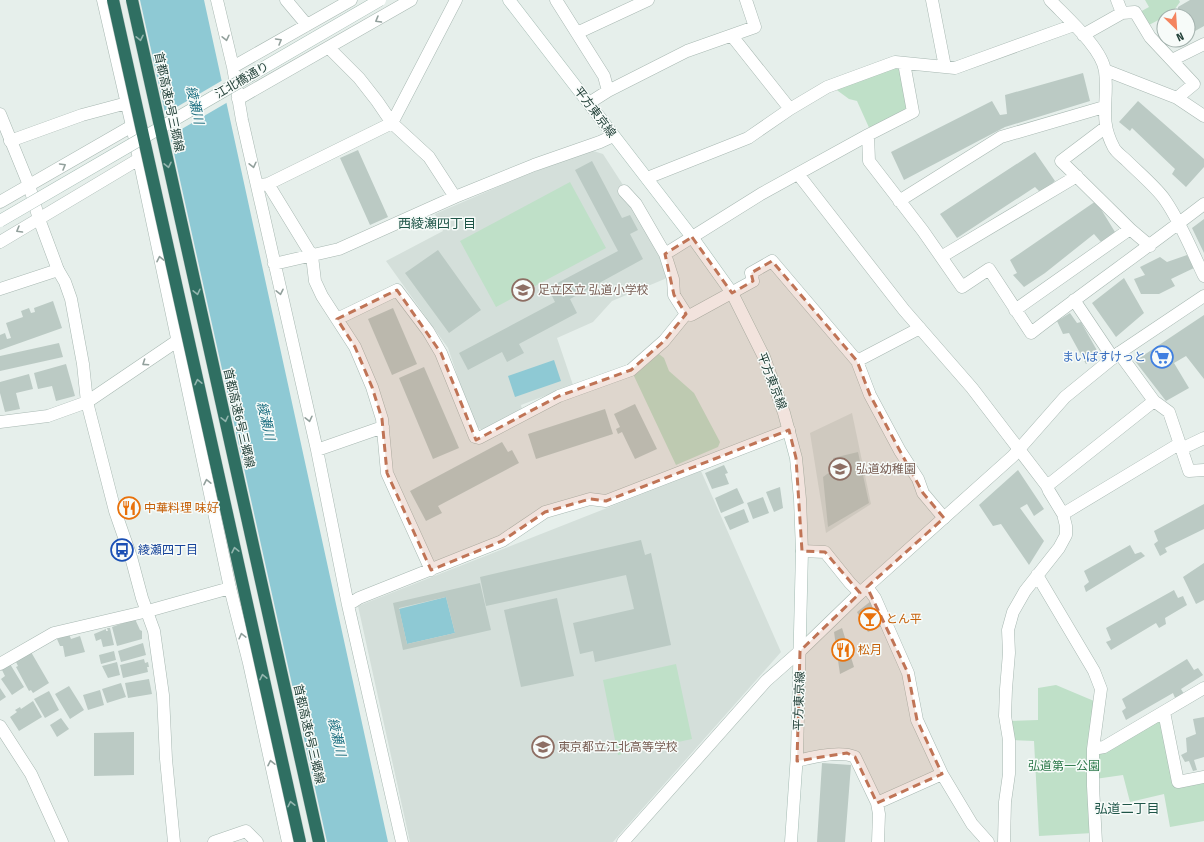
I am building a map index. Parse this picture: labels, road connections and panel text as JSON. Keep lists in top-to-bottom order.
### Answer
{
  "streets": {
    "highway": ["首都高速6号三郷線"],
    "street": ["江北橋通り", "平方東京線"]
  },
  "districts": ["西綾瀬四丁目", "弘道二丁目"],
  "water": ["綾瀬川"],
  "parks": ["弘道第一公園"],
  "places": {
    "school or university": ["足立区立 弘道小学校", "弘道幼稚園", "東京都立江北高等学校"],
    "supermarket": ["まいばすけっと"],
    "restaurant": ["中華料理 味好", "松月"],
    "bus stop": ["綾瀬四丁目"],
    "bar": ["とん平"]
  },
  "north": "bottom right"
}
